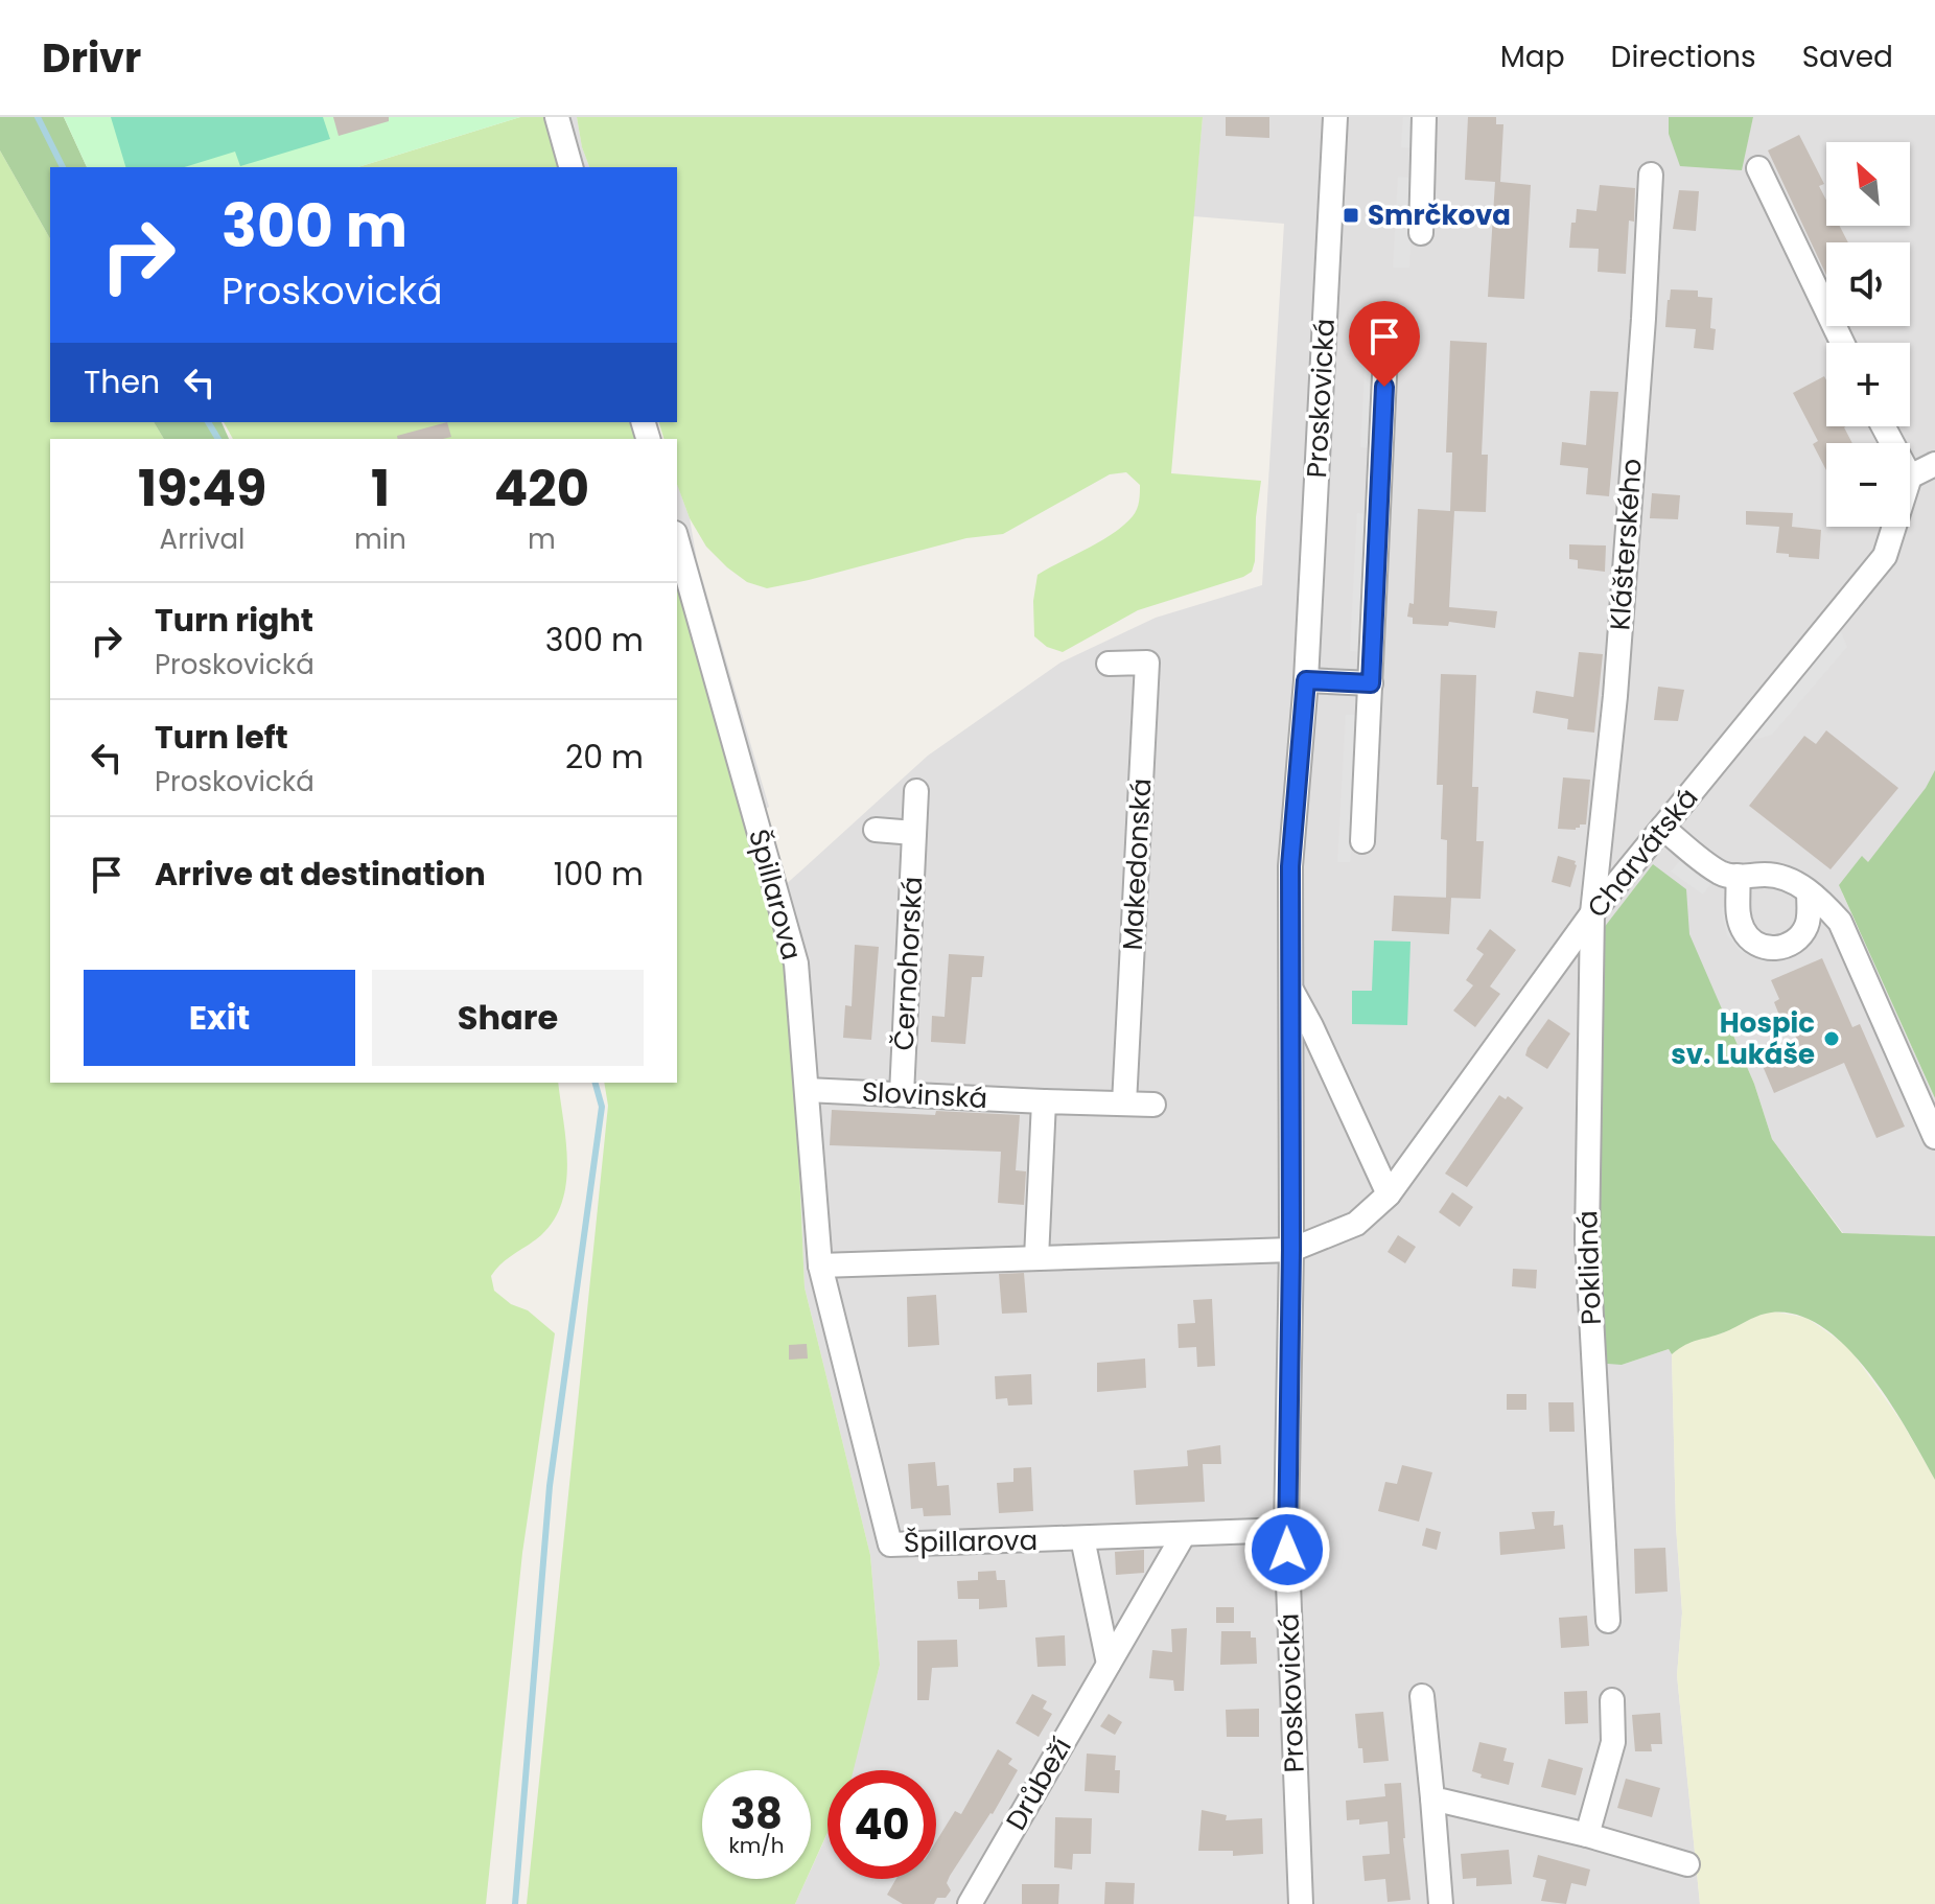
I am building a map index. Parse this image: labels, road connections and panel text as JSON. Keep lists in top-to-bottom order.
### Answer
{
  "streets": {
    "street": [
      "Proskovická",
      "Klášterského",
      "Charvátská",
      "Makedonská",
      "Špillarova",
      "Černohorská",
      "Slovinská",
      "Poklidná",
      "Drůbeží"
    ]
  },
  "crossings": [
    ["Proskovická", "Charvátská"],
    ["Proskovická", "Špillarova"],
    ["Klášterského", "Charvátská"],
    ["Klášterského", "Poklidná"],
    ["Charvátská", "Poklidná"],
    ["Makedonská", "Slovinská"],
    ["Špillarova", "Slovinská"],
    ["Špillarova", "Drůbeží"],
    ["Černohorská", "Slovinská"]
  ],
  "places": {
    "transit": ["Smrčkova"],
    "other": ["Hospic sv. Lukáše"]
  },
  "north": "top left",
  "page": {
    "header": "Drivr",
    "nav": ["Map", "Directions", "Saved"],
    "map_buttons": ["+", "−"],
    "turn": ["300 m", "Proskovická"],
    "then": "Then",
    "eta": [
      "19:49",
      "Arrival",
      "1",
      "min",
      "420",
      "m"
    ],
    "list": [
      {
        "name": "Turn right",
        "note": "Proskovická",
        "value": "300 m"
      },
      {
        "name": "Turn left",
        "note": "Proskovická",
        "value": "20 m"
      },
      {
        "name": "Arrive at destination",
        "value": "100 m"
      }
    ],
    "buttons": ["Exit", "Share"],
    "speed": "38 km/h",
    "limit": "40"
  }
}
